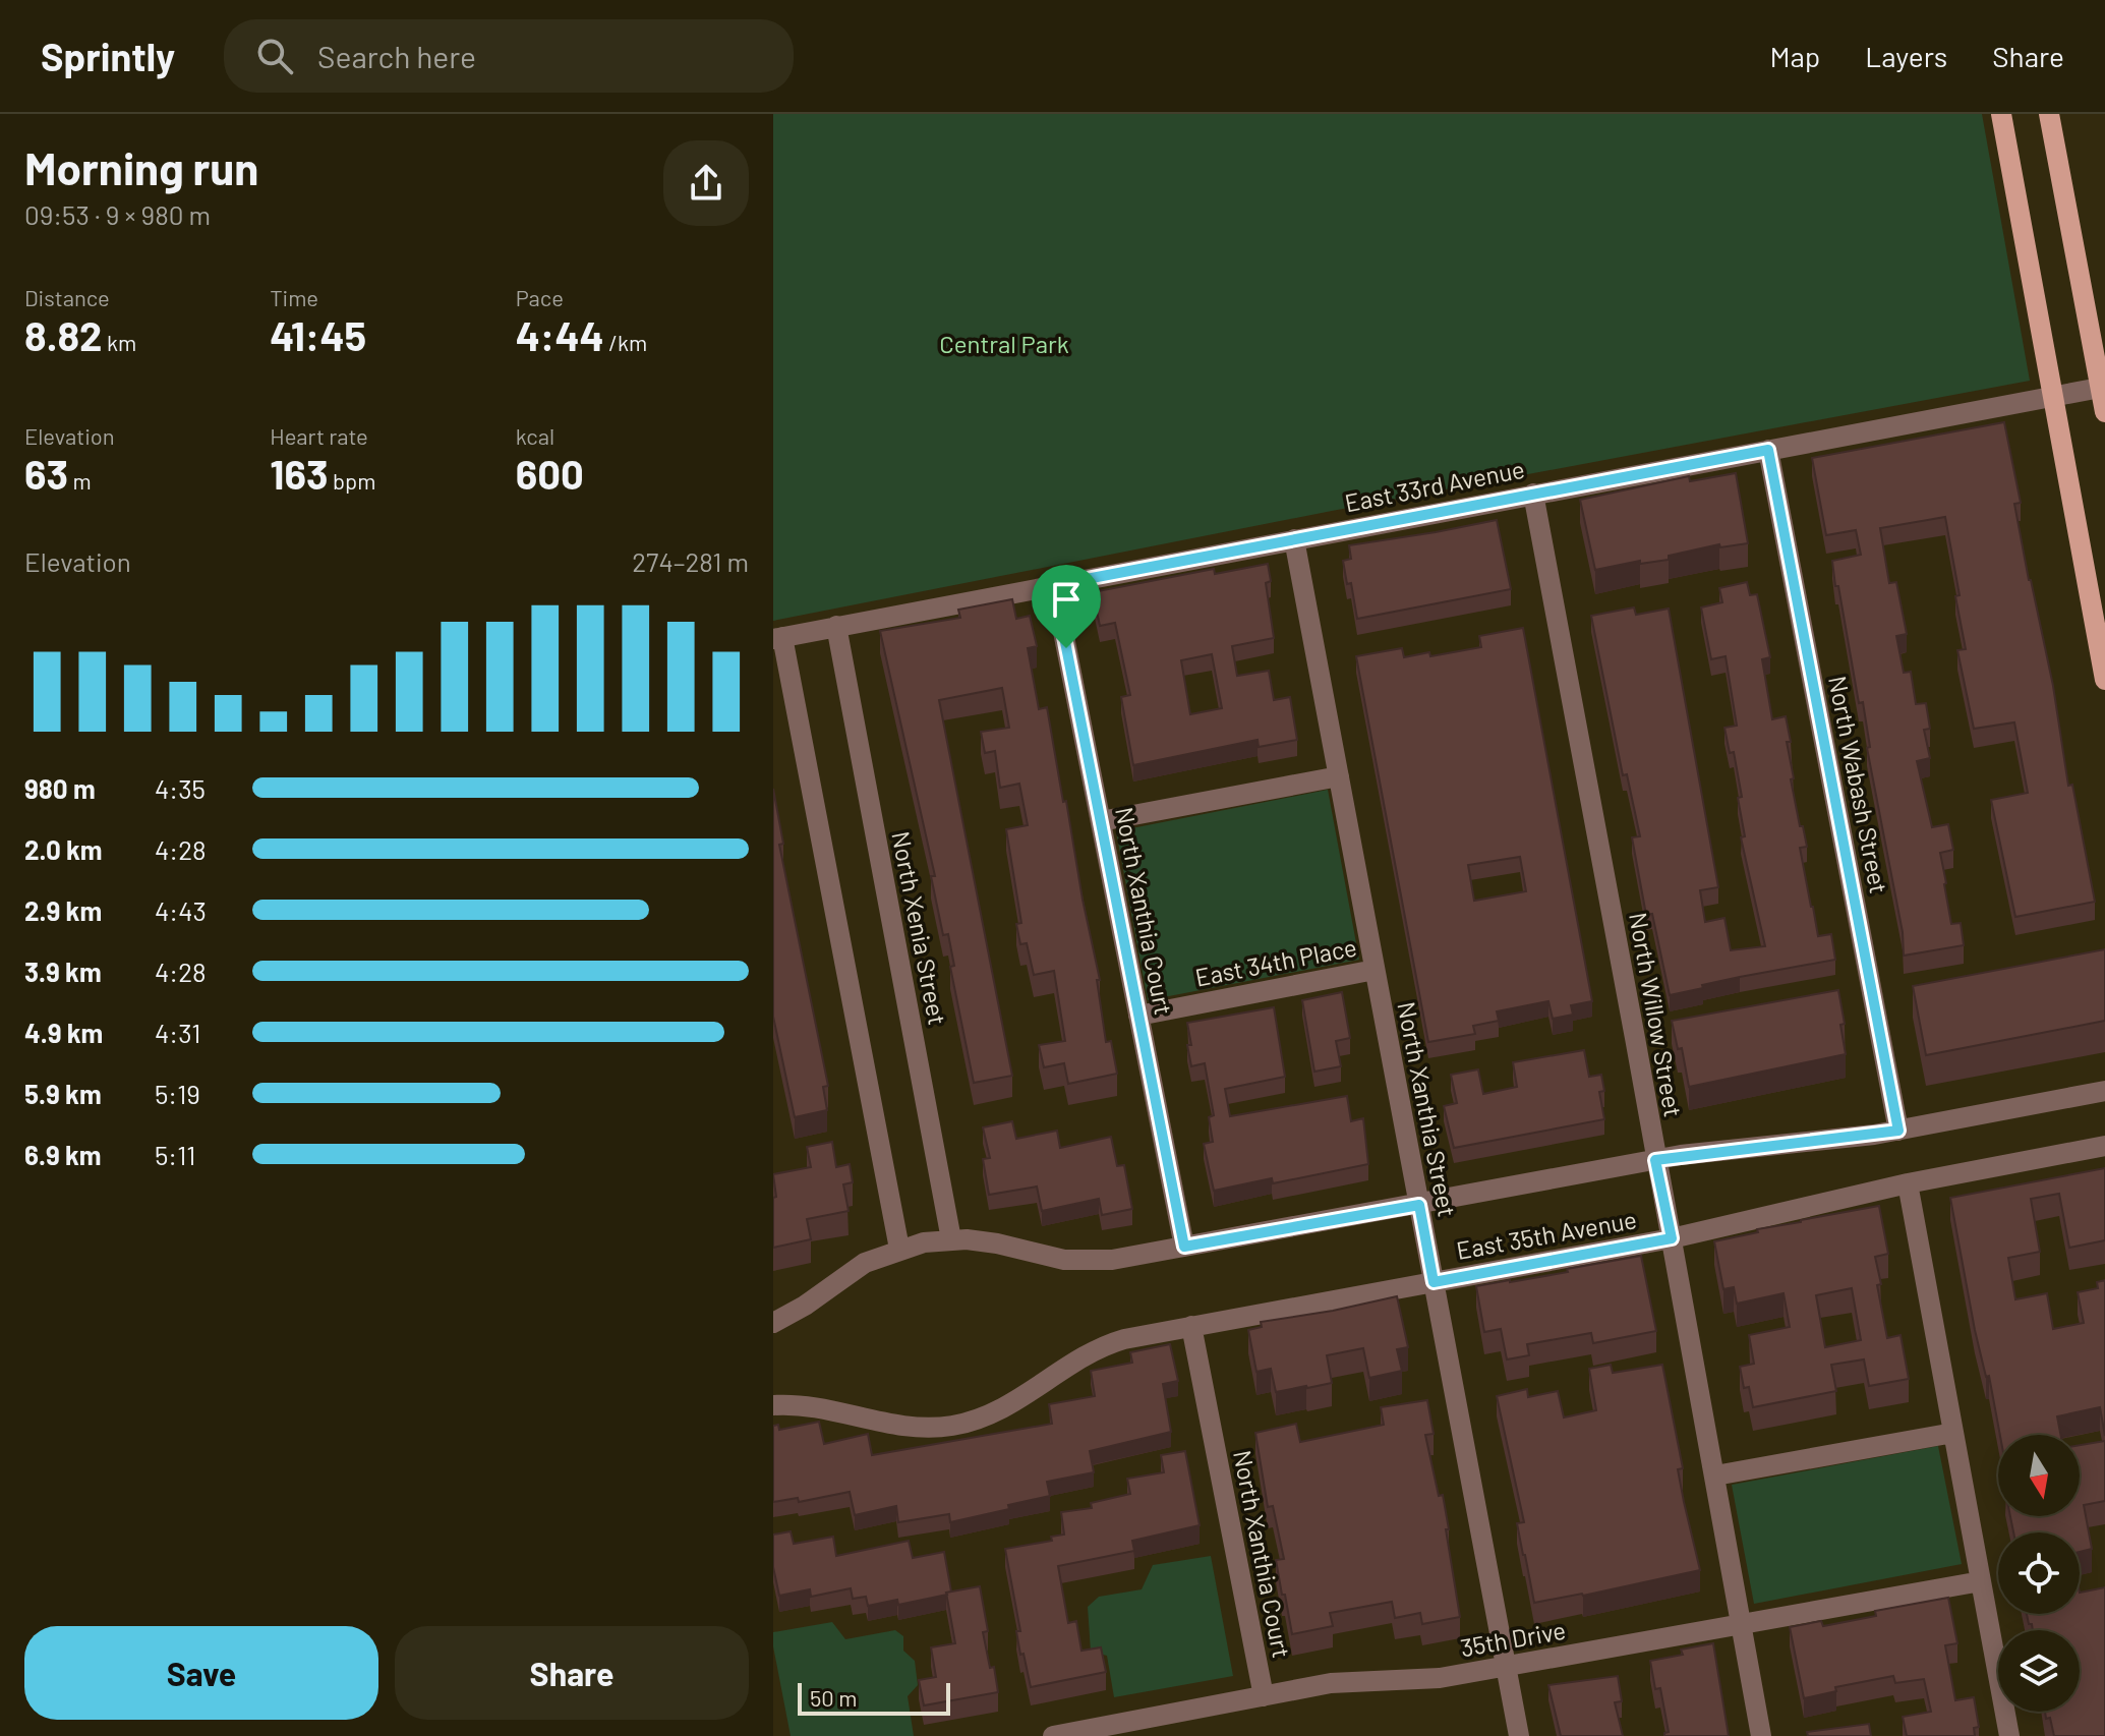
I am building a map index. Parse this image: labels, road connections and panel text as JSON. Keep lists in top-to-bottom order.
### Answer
{
  "streets": {
    "street": [
      "East 33rd Avenue",
      "North Wabash Street",
      "North Xanthia Court",
      "North Xenia Street",
      "East 34th Place",
      "North Willow Street",
      "North Xanthia Street",
      "East 35th Avenue",
      "35th Drive"
    ]
  },
  "crossings": [
    ["East 33rd Avenue", "North Wabash Street"],
    ["East 33rd Avenue", "North Xanthia Court"],
    ["East 33rd Avenue", "North Xenia Street"],
    ["East 33rd Avenue", "North Willow Street"],
    ["East 33rd Avenue", "North Xanthia Street"],
    ["North Xanthia Court", "East 34th Place"],
    ["North Xanthia Court", "East 35th Avenue"],
    ["North Xanthia Court", "35th Drive"],
    ["East 34th Place", "North Xanthia Street"],
    ["North Willow Street", "East 35th Avenue"],
    ["North Willow Street", "35th Drive"],
    ["North Xanthia Street", "East 35th Avenue"],
    ["North Xanthia Street", "35th Drive"]
  ],
  "parks": ["Central Park"],
  "scale_bar": "50 m",
  "north": "bottom",
  "page": {
    "header": "Sprintly",
    "search": "Search here",
    "nav": ["Map", "Layers", "Share"],
    "heading": ["Morning run", "09:53 · 9 × 980 m"],
    "stats": [
      ["Distance", "8.82 km"],
      ["Time", "41:45"],
      ["Pace", "4:44 /km"],
      ["Elevation", "63 m"],
      ["Heart rate", "163 bpm"],
      ["kcal", "600"]
    ],
    "chart": ["Elevation", "274–281 m"],
    "list": [
      {
        "name": "980 m",
        "note": "4:35"
      },
      {
        "name": "2.0 km",
        "note": "4:28"
      },
      {
        "name": "2.9 km",
        "note": "4:43"
      },
      {
        "name": "3.9 km",
        "note": "4:28"
      },
      {
        "name": "4.9 km",
        "note": "4:31"
      },
      {
        "name": "5.9 km",
        "note": "5:19"
      },
      {
        "name": "6.9 km",
        "note": "5:11"
      }
    ],
    "buttons": ["Save", "Share"],
    "scale": "50 m"
  }
}
